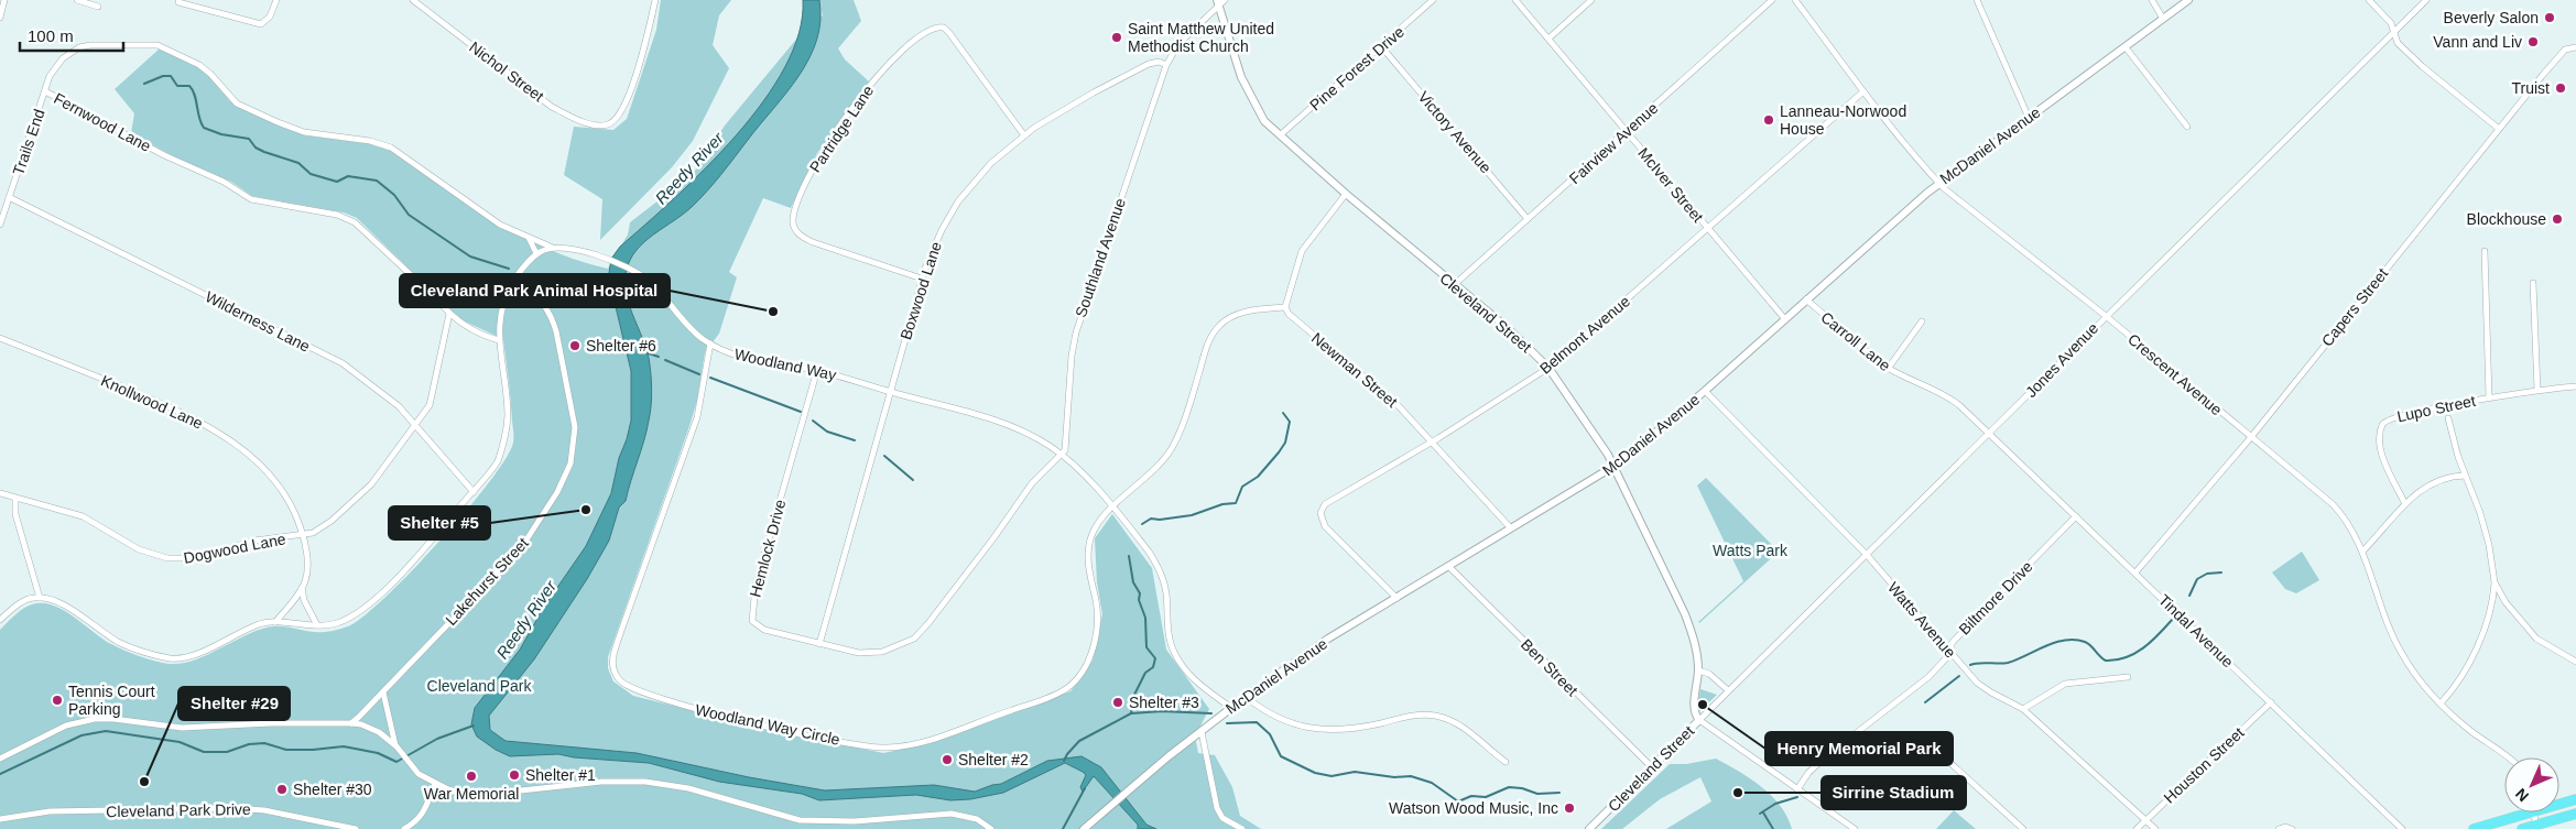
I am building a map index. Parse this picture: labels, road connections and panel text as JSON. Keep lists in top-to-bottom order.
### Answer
{
  "streets": {
    "street": [
      "Pine Forest Drive",
      "Nichol Street",
      "Fernwood Lane",
      "Partridge Lane",
      "Victory Avenue",
      "Trails End",
      "Fairview Avenue",
      "McDaniel Avenue",
      "McIver Street",
      "Southland Avenue",
      "Boxwood Lane",
      "Capers Street",
      "Cleveland Street",
      "Wilderness Lane",
      "Belmont Avenue",
      "Carroll Lane",
      "Jones Avenue",
      "Woodland Way",
      "Newman Street",
      "Crescent Avenue",
      "Knollwood Lane",
      "Lupo Street",
      "Dogwood Lane",
      "Hemlock Drive",
      "Lakehurst Street",
      "Biltmore Drive",
      "Watts Avenue",
      "Tindal Avenue",
      "Ben Street",
      "Woodland Way Circle",
      "Houston Street",
      "Cleveland Park Drive"
    ]
  },
  "crossings": [
    ["Pine Forest Drive", "Victory Avenue"],
    ["Pine Forest Drive", "Cleveland Street"],
    ["Fernwood Lane", "Trails End"],
    ["Fernwood Lane", "Woodland Way"],
    ["Fernwood Lane", "Dogwood Lane"],
    ["Partridge Lane", "Boxwood Lane"],
    ["Victory Avenue", "Fairview Avenue"],
    ["Trails End", "Wilderness Lane"],
    ["Fairview Avenue", "McIver Street"],
    ["Fairview Avenue", "Cleveland Street"],
    ["McDaniel Avenue", "McIver Street"],
    ["McDaniel Avenue", "Cleveland Street"],
    ["McDaniel Avenue", "Belmont Avenue"],
    ["McDaniel Avenue", "Carroll Lane"],
    ["McDaniel Avenue", "Woodland Way"],
    ["McDaniel Avenue", "Newman Street"],
    ["McDaniel Avenue", "Crescent Avenue"],
    ["McDaniel Avenue", "Watts Avenue"],
    ["McDaniel Avenue", "Ben Street"],
    ["McIver Street", "Belmont Avenue"],
    ["Southland Avenue", "Boxwood Lane"],
    ["Southland Avenue", "Woodland Way"],
    ["Southland Avenue", "Hemlock Drive"],
    ["Boxwood Lane", "Woodland Way"],
    ["Boxwood Lane", "Hemlock Drive"],
    ["Capers Street", "Crescent Avenue"],
    ["Capers Street", "Tindal Avenue"],
    ["Cleveland Street", "Belmont Avenue"],
    ["Cleveland Street", "Jones Avenue"],
    ["Cleveland Street", "Ben Street"],
    ["Wilderness Lane", "Dogwood Lane"],
    ["Belmont Avenue", "Newman Street"],
    ["Belmont Avenue", "Crescent Avenue"],
    ["Carroll Lane", "Jones Avenue"],
    ["Carroll Lane", "Tindal Avenue"],
    ["Jones Avenue", "Crescent Avenue"],
    ["Jones Avenue", "Watts Avenue"],
    ["Jones Avenue", "Tindal Avenue"],
    ["Woodland Way", "Hemlock Drive"],
    ["Woodland Way", "Woodland Way Circle"],
    ["Newman Street", "Woodland Way Circle"],
    ["Knollwood Lane", "Dogwood Lane"],
    ["Biltmore Drive", "Watts Avenue"],
    ["Biltmore Drive", "Tindal Avenue"],
    ["Watts Avenue", "Houston Street"],
    ["Tindal Avenue", "Houston Street"]
  ],
  "water": ["Reedy River"],
  "parks": ["Watts Park", "Cleveland Park"],
  "places": [
    "Beverly Salon",
    "Saint Matthew United Methodist Church",
    "Vann and Liv",
    "Truist",
    "Lanneau-Norwood House",
    "Blockhouse",
    "Cleveland Park Animal Hospital",
    "Shelter #6",
    "Shelter #5",
    "Tennis Court Parking",
    "Shelter #3",
    "Henry Memorial Park",
    "Shelter #2",
    "Shelter #1",
    "War Memorial",
    "Shelter #29",
    "Shelter #30",
    "Sirrine Stadium",
    "Watson Wood Music, Inc"
  ],
  "scale_bar": "100 m",
  "north": "bottom left"
}
